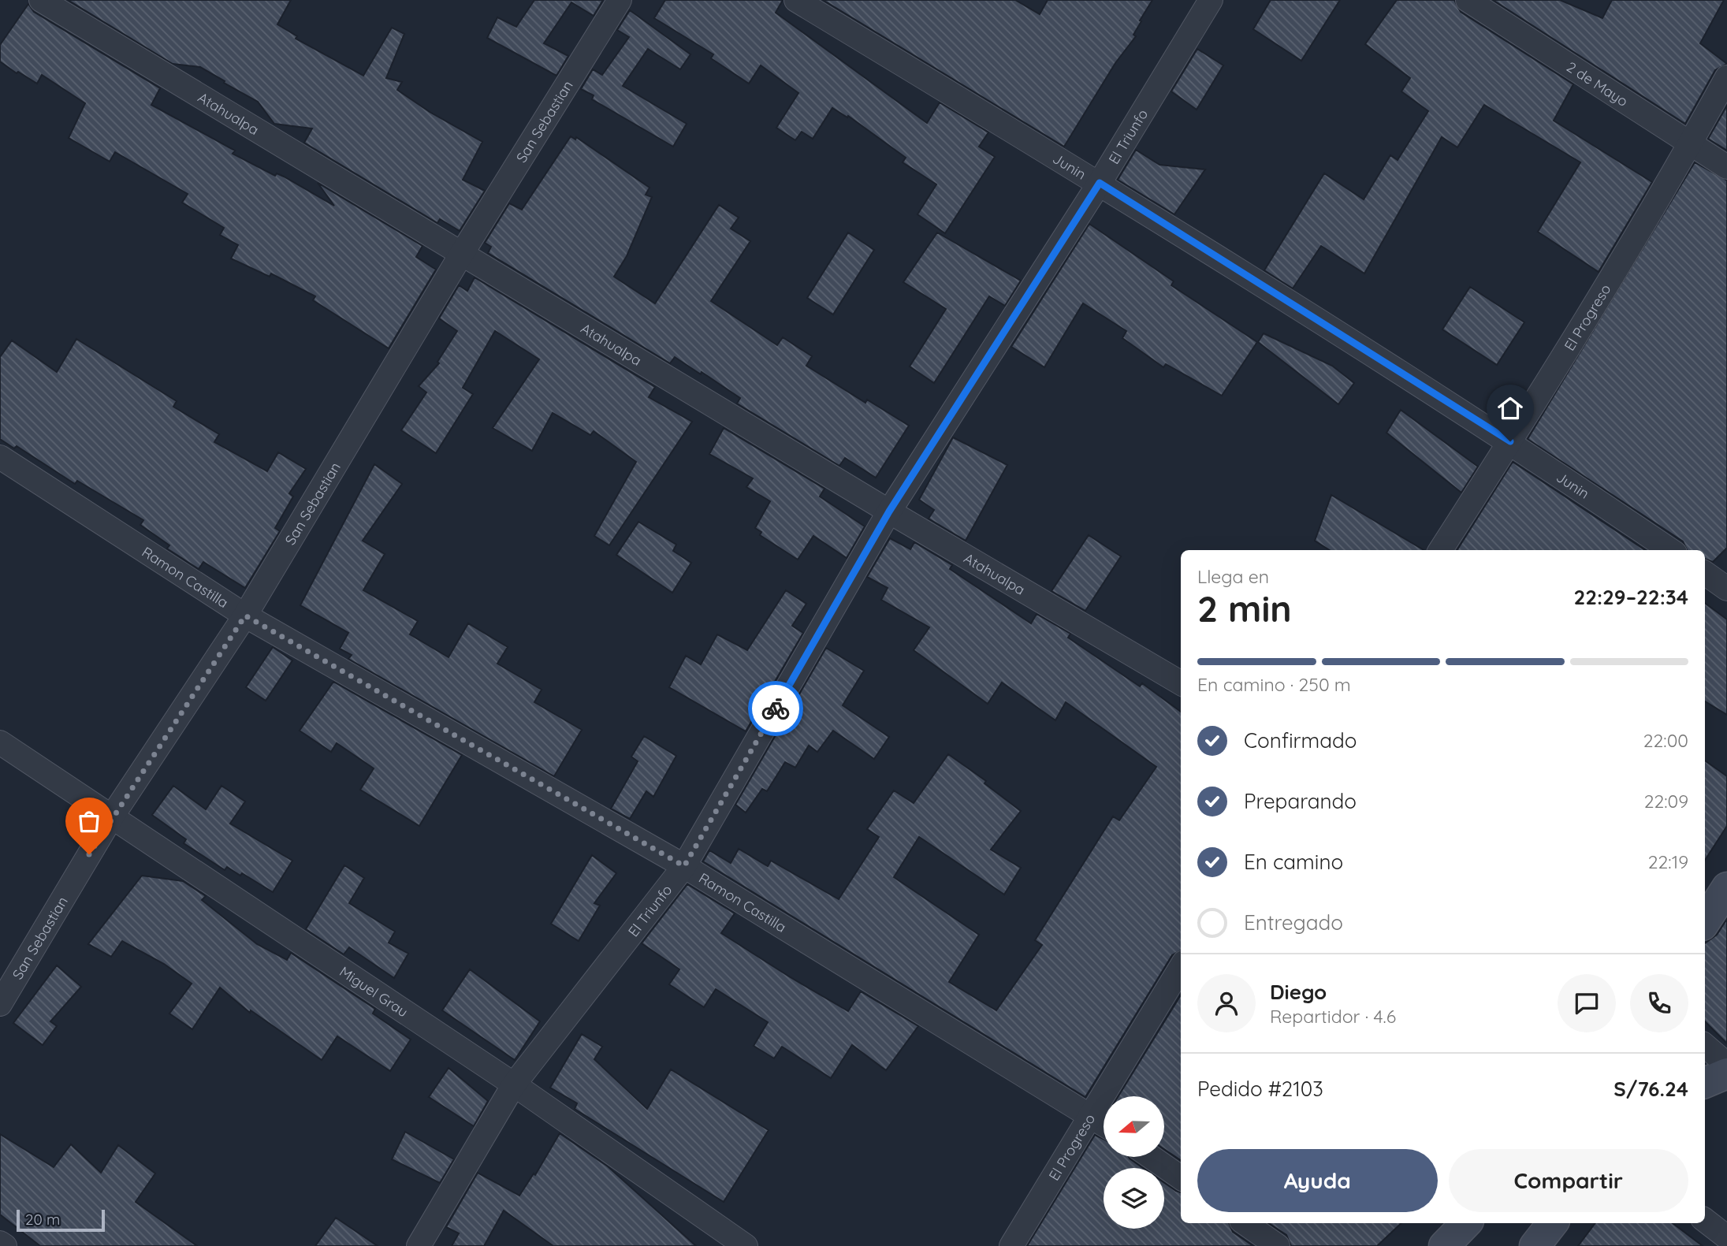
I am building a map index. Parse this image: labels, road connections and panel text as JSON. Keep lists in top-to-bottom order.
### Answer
{
  "streets": {
    "street": [
      "2 de Mayo",
      "Atahualpa",
      "San Sebastian",
      "El Triunfo",
      "Junin",
      "El Progreso",
      "Ramon Castilla",
      "Miguel Grau"
    ]
  },
  "crossings": [
    ["2 de Mayo", "El Progreso"],
    ["Atahualpa", "San Sebastian"],
    ["Atahualpa", "El Triunfo"],
    ["San Sebastian", "Ramon Castilla"],
    ["San Sebastian", "Miguel Grau"],
    ["El Triunfo", "Junin"],
    ["El Triunfo", "Ramon Castilla"],
    ["El Triunfo", "Miguel Grau"],
    ["Junin", "El Progreso"],
    ["El Progreso", "Ramon Castilla"]
  ],
  "scale_bar": "20 m",
  "north": "left",
  "page": {
    "heading": ["2 min", "Llega en", "22:29–22:34"],
    "panel": [
      "Diego",
      "Repartidor · 4.6",
      "Pedido #2103",
      "S/76.24"
    ],
    "bar": "En camino · 250 m",
    "list": [
      ["Confirmado", "22:00"],
      ["Preparando", "22:09"],
      ["En camino", "22:19"],
      "Entregado"
    ],
    "buttons": ["Ayuda", "Compartir"],
    "scale": "20 m"
  }
}
